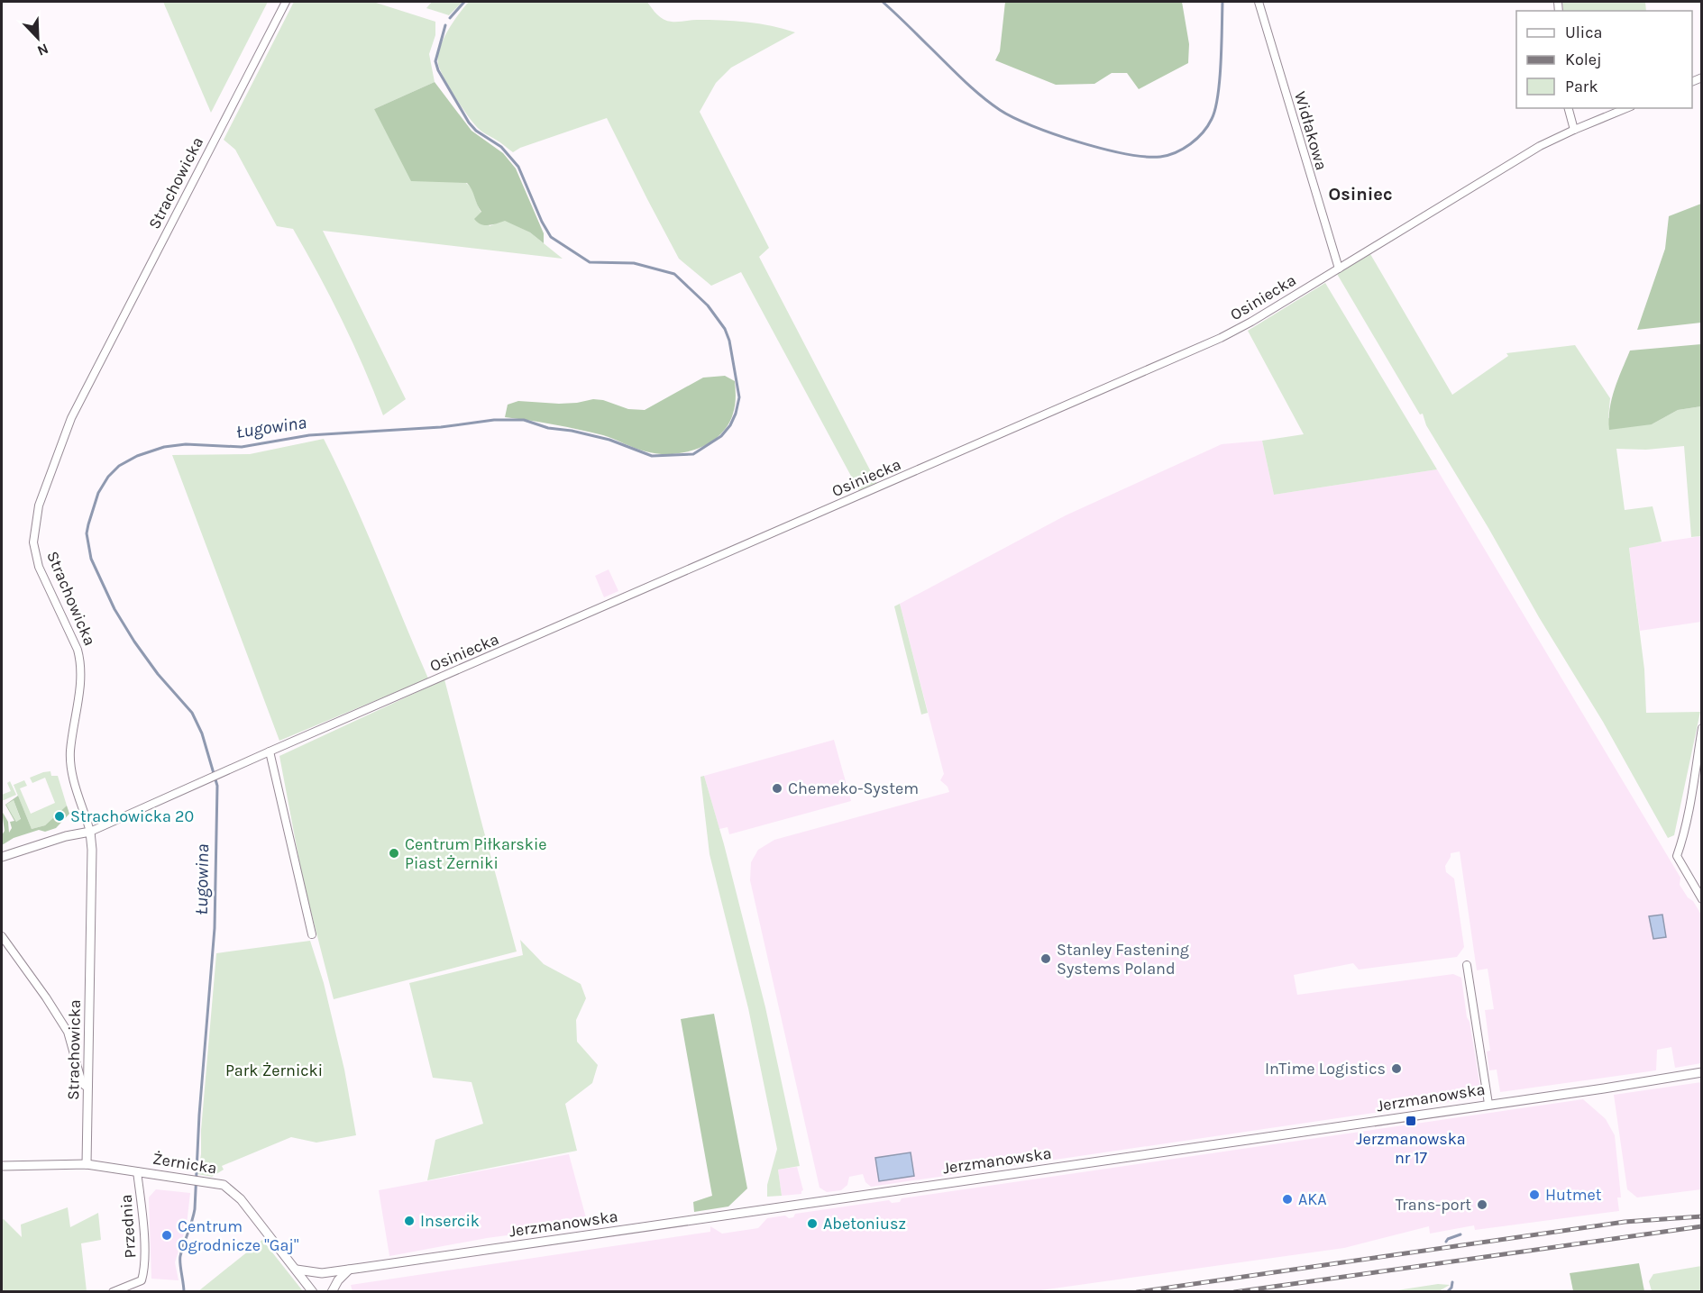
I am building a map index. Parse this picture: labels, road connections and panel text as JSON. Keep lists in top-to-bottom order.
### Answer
{
  "streets": {
    "street": [
      "Widłakowa",
      "Strachowicka",
      "Osiniecka",
      "Jerzmanowska",
      "Żernicka",
      "Przednia"
    ]
  },
  "crossings": [
    ["Widłakowa", "Osiniecka"],
    ["Strachowicka", "Osiniecka"],
    ["Strachowicka", "Żernicka"],
    ["Jerzmanowska", "Żernicka"],
    ["Żernicka", "Przednia"]
  ],
  "districts": ["Osiniec"],
  "water": ["Ługowina"],
  "parks": ["Park Żernicki"],
  "places": {
    "other": [
      "Chemeko-System",
      "Strachowicka 20",
      "Centrum Piłkarskie Piast Żerniki",
      "Stanley Fastening Systems Poland",
      "InTime Logistics",
      "Hutmet",
      "AKA",
      "Trans-port",
      "Insercik",
      "Abetoniusz",
      "Centrum Ogrodnicze \"Gaj\""
    ],
    "transit": ["Jerzmanowska nr 17"]
  },
  "legend": ["Ulica", "Kolej", "Park"],
  "north": "bottom right"
}
